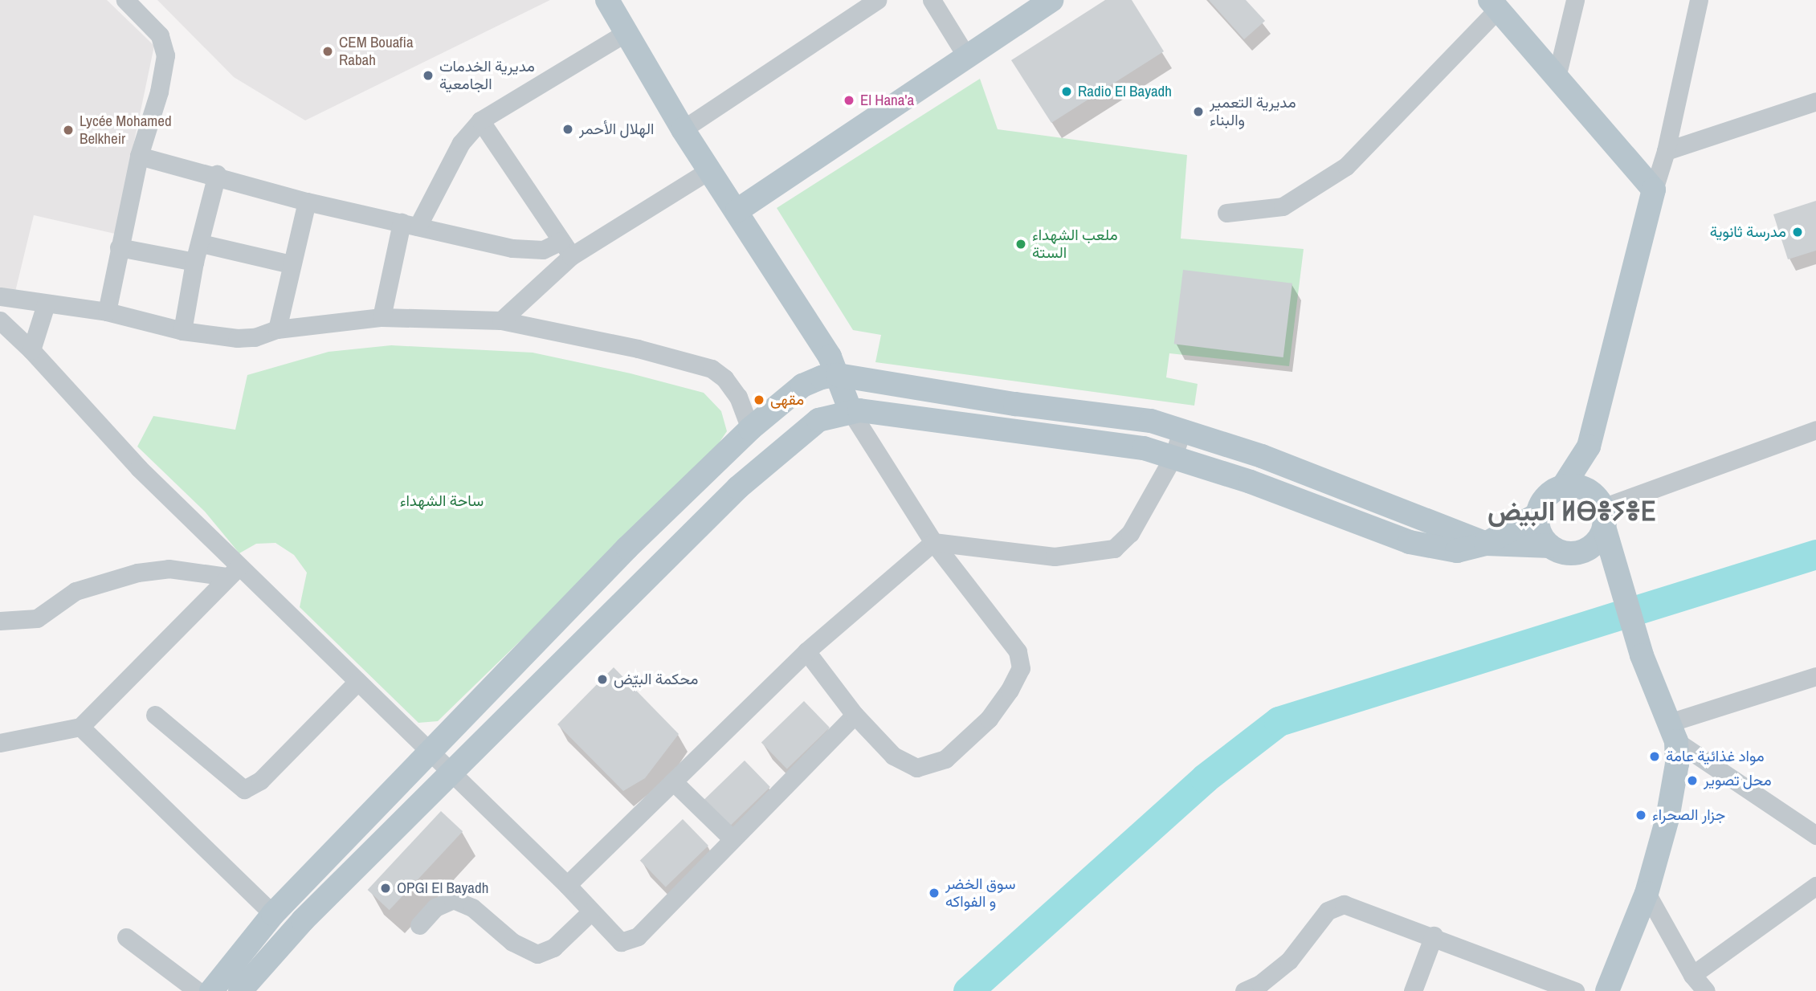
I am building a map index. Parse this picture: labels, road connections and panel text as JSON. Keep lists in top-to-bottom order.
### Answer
{
  "districts": ["البيض ⵍⴱⴻⵢⴻⴹ"],
  "parks": ["ساحة الشهداء"],
  "places": [
    "CEM Bouafia Rabah",
    "مديرية الخدمات الجامعية",
    "Radio El Bayadh",
    "El Hana'a",
    "مديرية التعمير والبناء",
    "الهلال الأحمر",
    "Lycée Mohamed Belkheir",
    "مدرسة ثانوية",
    "ملعب الشهداء الستة",
    "مقهى",
    "محكمة البيّض",
    "مواد غذائية عامة",
    "محل تصوير",
    "جزار الصحراء",
    "OPGI El Bayadh",
    "سوق الخضر و الفواكه"
  ]
}
